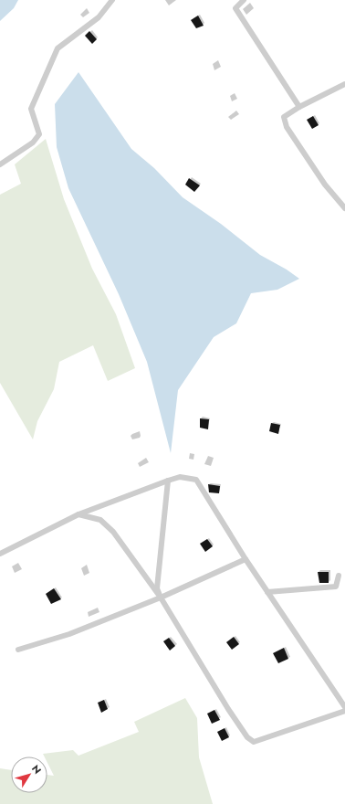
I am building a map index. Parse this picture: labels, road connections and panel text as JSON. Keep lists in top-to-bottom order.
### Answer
{
  "north": "top right"
}
